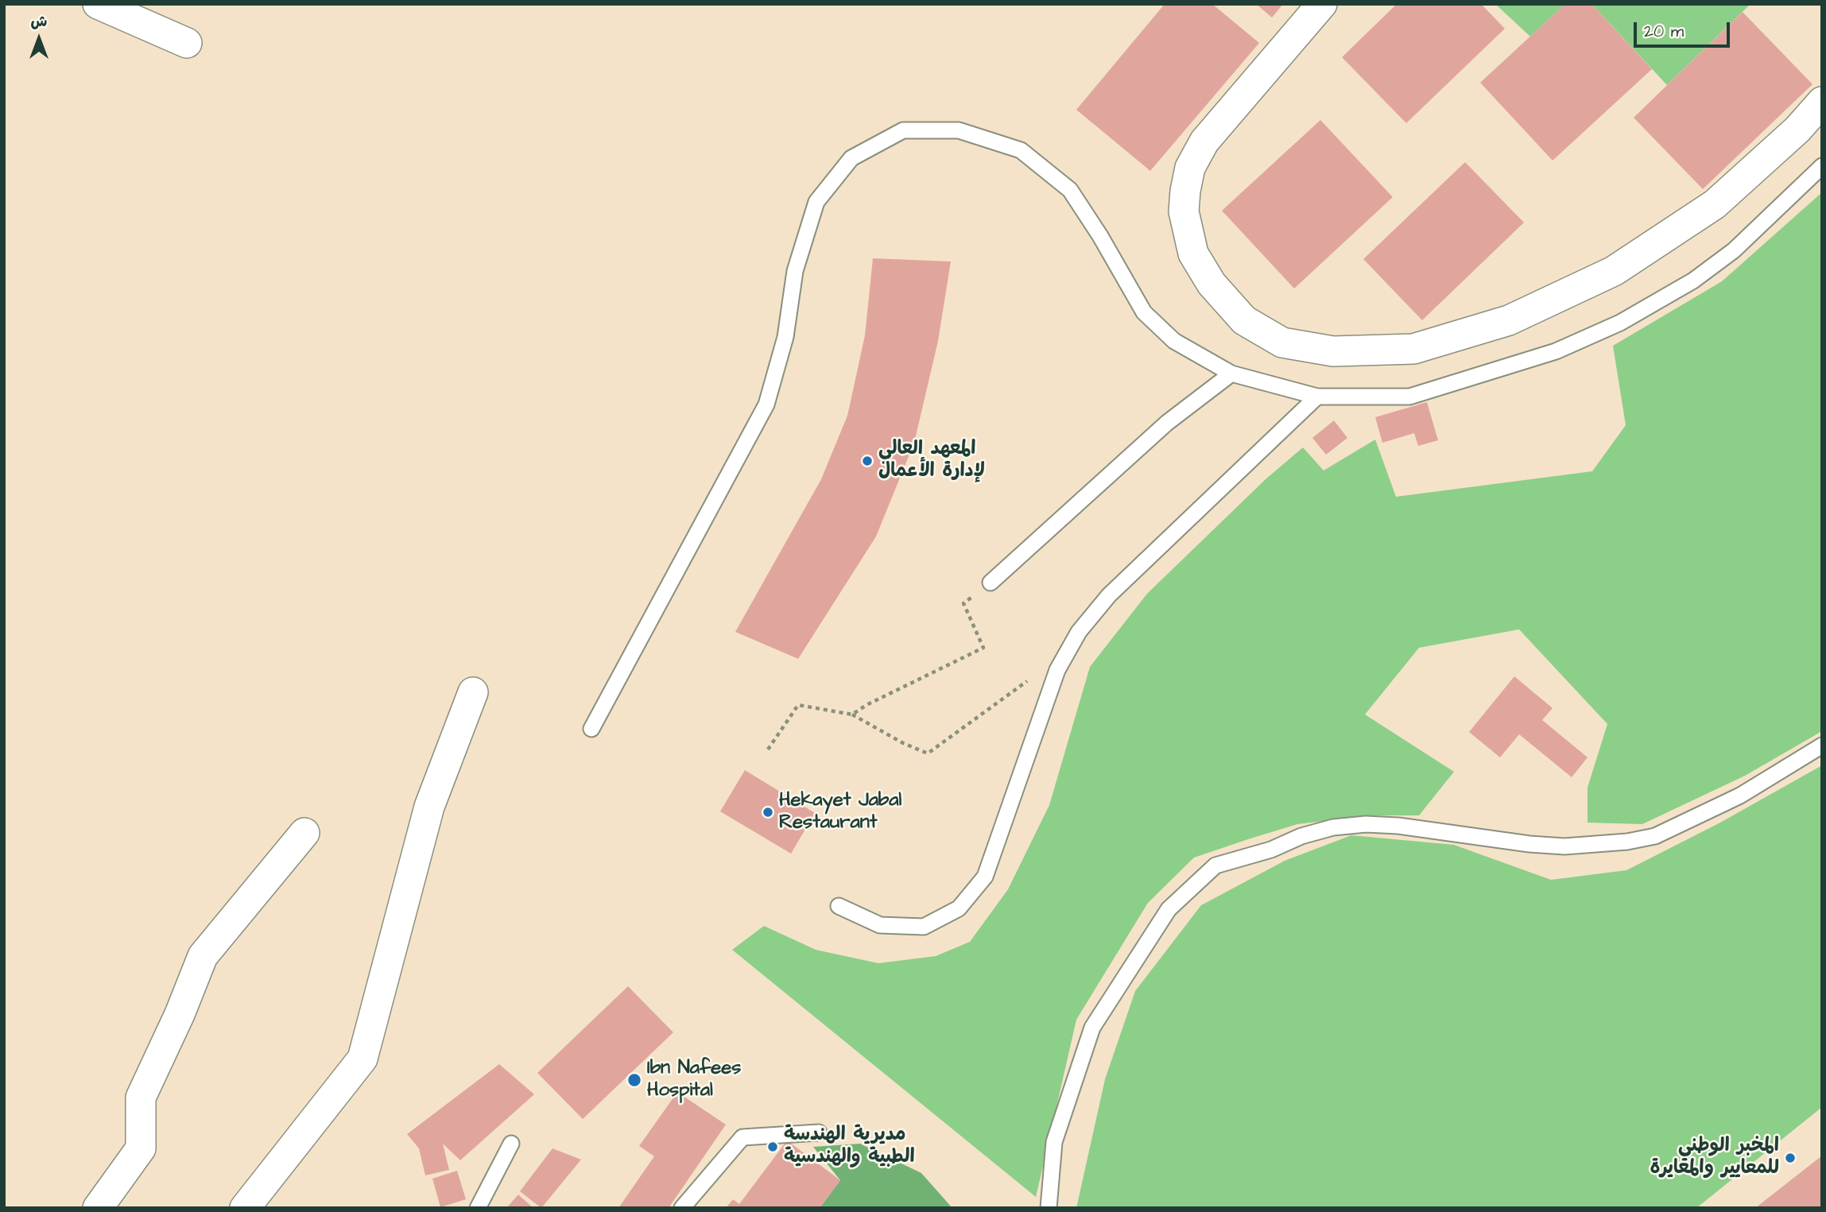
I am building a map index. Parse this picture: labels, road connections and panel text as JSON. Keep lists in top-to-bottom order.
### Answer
{
  "places": [
    "المعهد العالي لإدارة الأعمال",
    "Hekayet Jabal Restaurant",
    "Ibn Nafees Hospital",
    "مديرية الهندسة الطبية والهندسية",
    "المخبر الوطني للمعايير والمعايرة"
  ],
  "scale_bar": "20 m",
  "north": "top"
}
